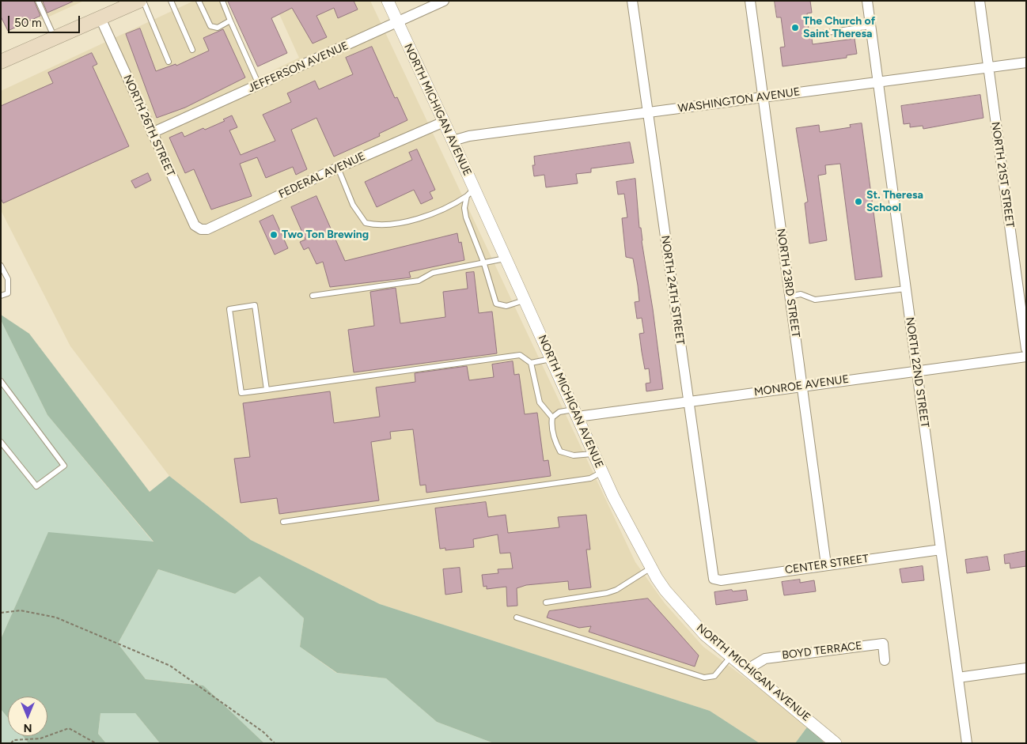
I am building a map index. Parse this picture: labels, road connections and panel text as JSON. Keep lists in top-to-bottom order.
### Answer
{
  "streets": {
    "street": [
      "JEFFERSON AVENUE",
      "WASHINGTON AVENUE",
      "NORTH MICHIGAN AVENUE",
      "NORTH 26TH STREET",
      "NORTH 21ST STREET",
      "FEDERAL AVENUE",
      "NORTH 23RD STREET",
      "NORTH 24TH STREET",
      "NORTH 22ND STREET",
      "MONROE AVENUE",
      "CENTER STREET",
      "BOYD TERRACE"
    ]
  },
  "crossings": [
    ["JEFFERSON AVENUE", "NORTH MICHIGAN AVENUE"],
    ["JEFFERSON AVENUE", "NORTH 26TH STREET"],
    ["WASHINGTON AVENUE", "NORTH MICHIGAN AVENUE"],
    ["WASHINGTON AVENUE", "NORTH 21ST STREET"],
    ["WASHINGTON AVENUE", "NORTH 23RD STREET"],
    ["WASHINGTON AVENUE", "NORTH 24TH STREET"],
    ["WASHINGTON AVENUE", "NORTH 22ND STREET"],
    ["NORTH MICHIGAN AVENUE", "FEDERAL AVENUE"],
    ["NORTH MICHIGAN AVENUE", "MONROE AVENUE"],
    ["NORTH MICHIGAN AVENUE", "BOYD TERRACE"],
    ["NORTH 26TH STREET", "FEDERAL AVENUE"],
    ["NORTH 23RD STREET", "MONROE AVENUE"],
    ["NORTH 23RD STREET", "CENTER STREET"],
    ["NORTH 24TH STREET", "MONROE AVENUE"],
    ["NORTH 24TH STREET", "CENTER STREET"],
    ["NORTH 22ND STREET", "MONROE AVENUE"],
    ["NORTH 22ND STREET", "CENTER STREET"]
  ],
  "places": ["The Church of Saint Theresa", "St. Theresa School", "Two Ton Brewing"],
  "scale_bar": "50 m",
  "north": "bottom"
}
